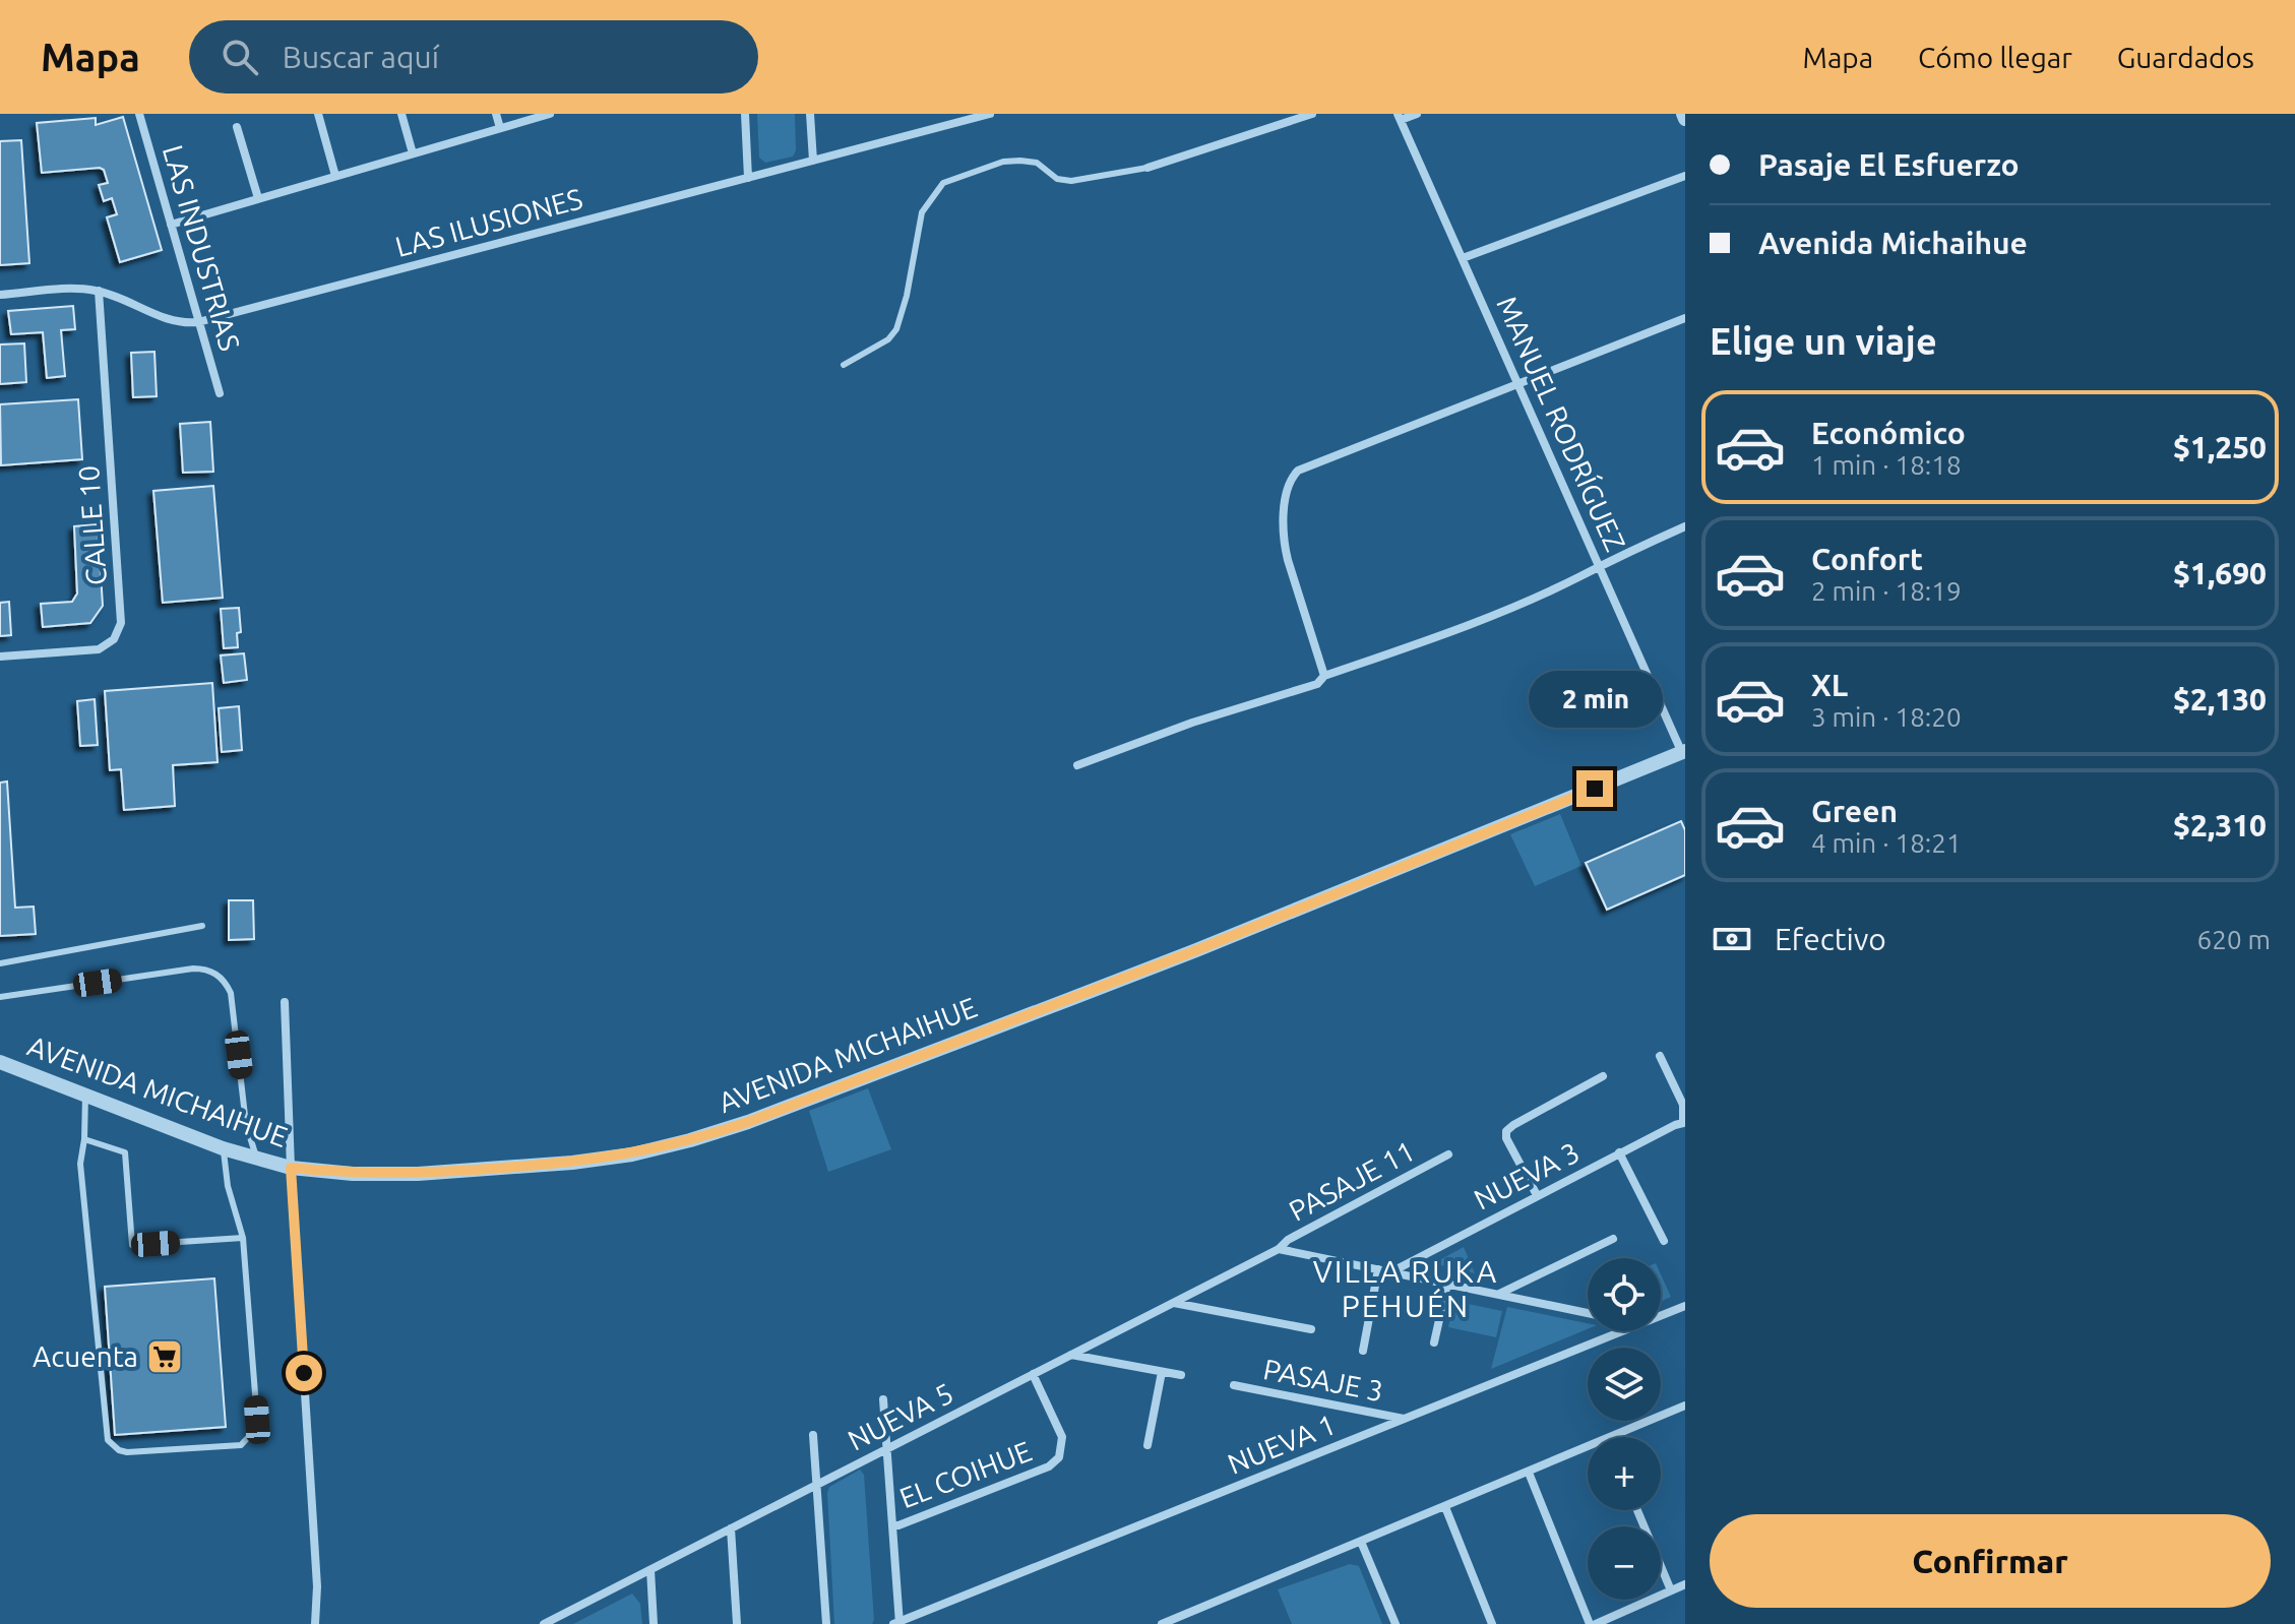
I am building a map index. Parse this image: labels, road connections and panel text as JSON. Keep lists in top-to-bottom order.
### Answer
{
  "streets": {
    "street": [
      "LAS ILUSIONES",
      "LAS INDUSTRIAS",
      "MANUEL RODRÍGUEZ",
      "CALLE 10",
      "AVENIDA MICHAIHUE",
      "NUEVA 3",
      "PASAJE 11",
      "PASAJE 3",
      "NUEVA 5",
      "NUEVA 1",
      "EL COIHUE"
    ]
  },
  "crossings": [
    ["LAS ILUSIONES", "LAS INDUSTRIAS"],
    ["LAS ILUSIONES", "CALLE 10"],
    ["MANUEL RODRÍGUEZ", "AVENIDA MICHAIHUE"],
    ["PASAJE 11", "NUEVA 5"],
    ["PASAJE 3", "NUEVA 1"],
    ["NUEVA 5", "EL COIHUE"]
  ],
  "districts": ["VILLA RUKA PEHUÉN"],
  "places": {
    "supermarket": ["Acuenta"]
  },
  "page": {
    "header": "Mapa",
    "search": "Buscar aquí",
    "nav": ["Mapa", "Cómo llegar", "Guardados"],
    "banner": ["Pasaje El Esfuerzo", "Avenida Michaihue"],
    "heading": "Elige un viaje",
    "list": [
      {
        "name": "Económico",
        "note": "1 min · 18:18",
        "value": "$1,250"
      },
      {
        "name": "Confort",
        "note": "2 min · 18:19",
        "value": "$1,690"
      },
      {
        "name": "XL",
        "note": "3 min · 18:20",
        "value": "$2,130"
      },
      {
        "name": "Green",
        "note": "4 min · 18:21",
        "value": "$2,310"
      }
    ],
    "bubble": "2 min",
    "pay": ["Efectivo", "620 m"],
    "map_buttons": ["+", "−"],
    "buttons": "Confirmar"
  }
}
